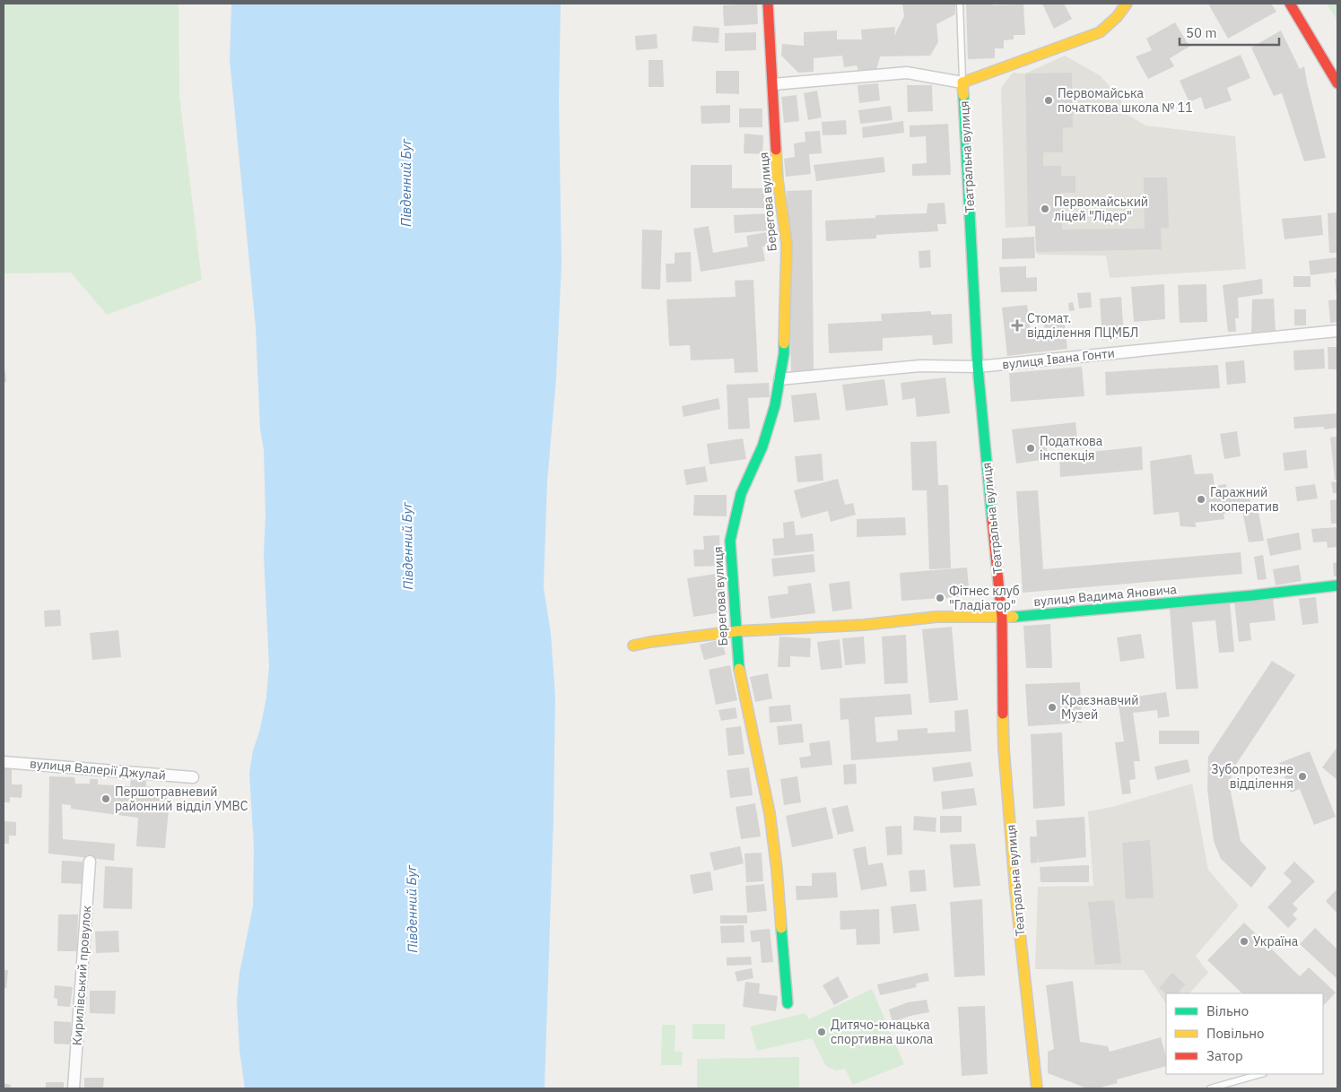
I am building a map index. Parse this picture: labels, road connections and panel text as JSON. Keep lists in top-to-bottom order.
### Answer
{
  "streets": {
    "street": [
      "Театральна вулиця",
      "Берегова вулиця",
      "вулиця Івана Гонти",
      "вулиця Вадима Яновича",
      "вулиця Валерії Джулай",
      "Кирилівський провулок"
    ]
  },
  "crossings": [
    ["Театральна вулиця", "вулиця Івана Гонти"],
    ["Театральна вулиця", "вулиця Вадима Яновича"],
    ["Берегова вулиця", "вулиця Івана Гонти"],
    ["Берегова вулиця", "вулиця Вадима Яновича"]
  ],
  "water": ["Південний Буг"],
  "places": {
    "other": [
      "Первомайська початкова школа № 11",
      "Первомайський ліцей \"Лідер\"",
      "Податкова інспекція",
      "Гаражний кооператив",
      "Фітнес клуб \"Гладіатор\"",
      "Краєзнавчий Музей",
      "Зубопротезне відділення",
      "Першотравневий районний відділ УМВС",
      "Україна",
      "Дитячо-юнацька спортивна школа"
    ],
    "health": ["Стомат. відділення ПЦМБЛ"]
  },
  "legend": ["Вільно", "Повільно", "Затор"],
  "scale_bar": "50 m"
}
